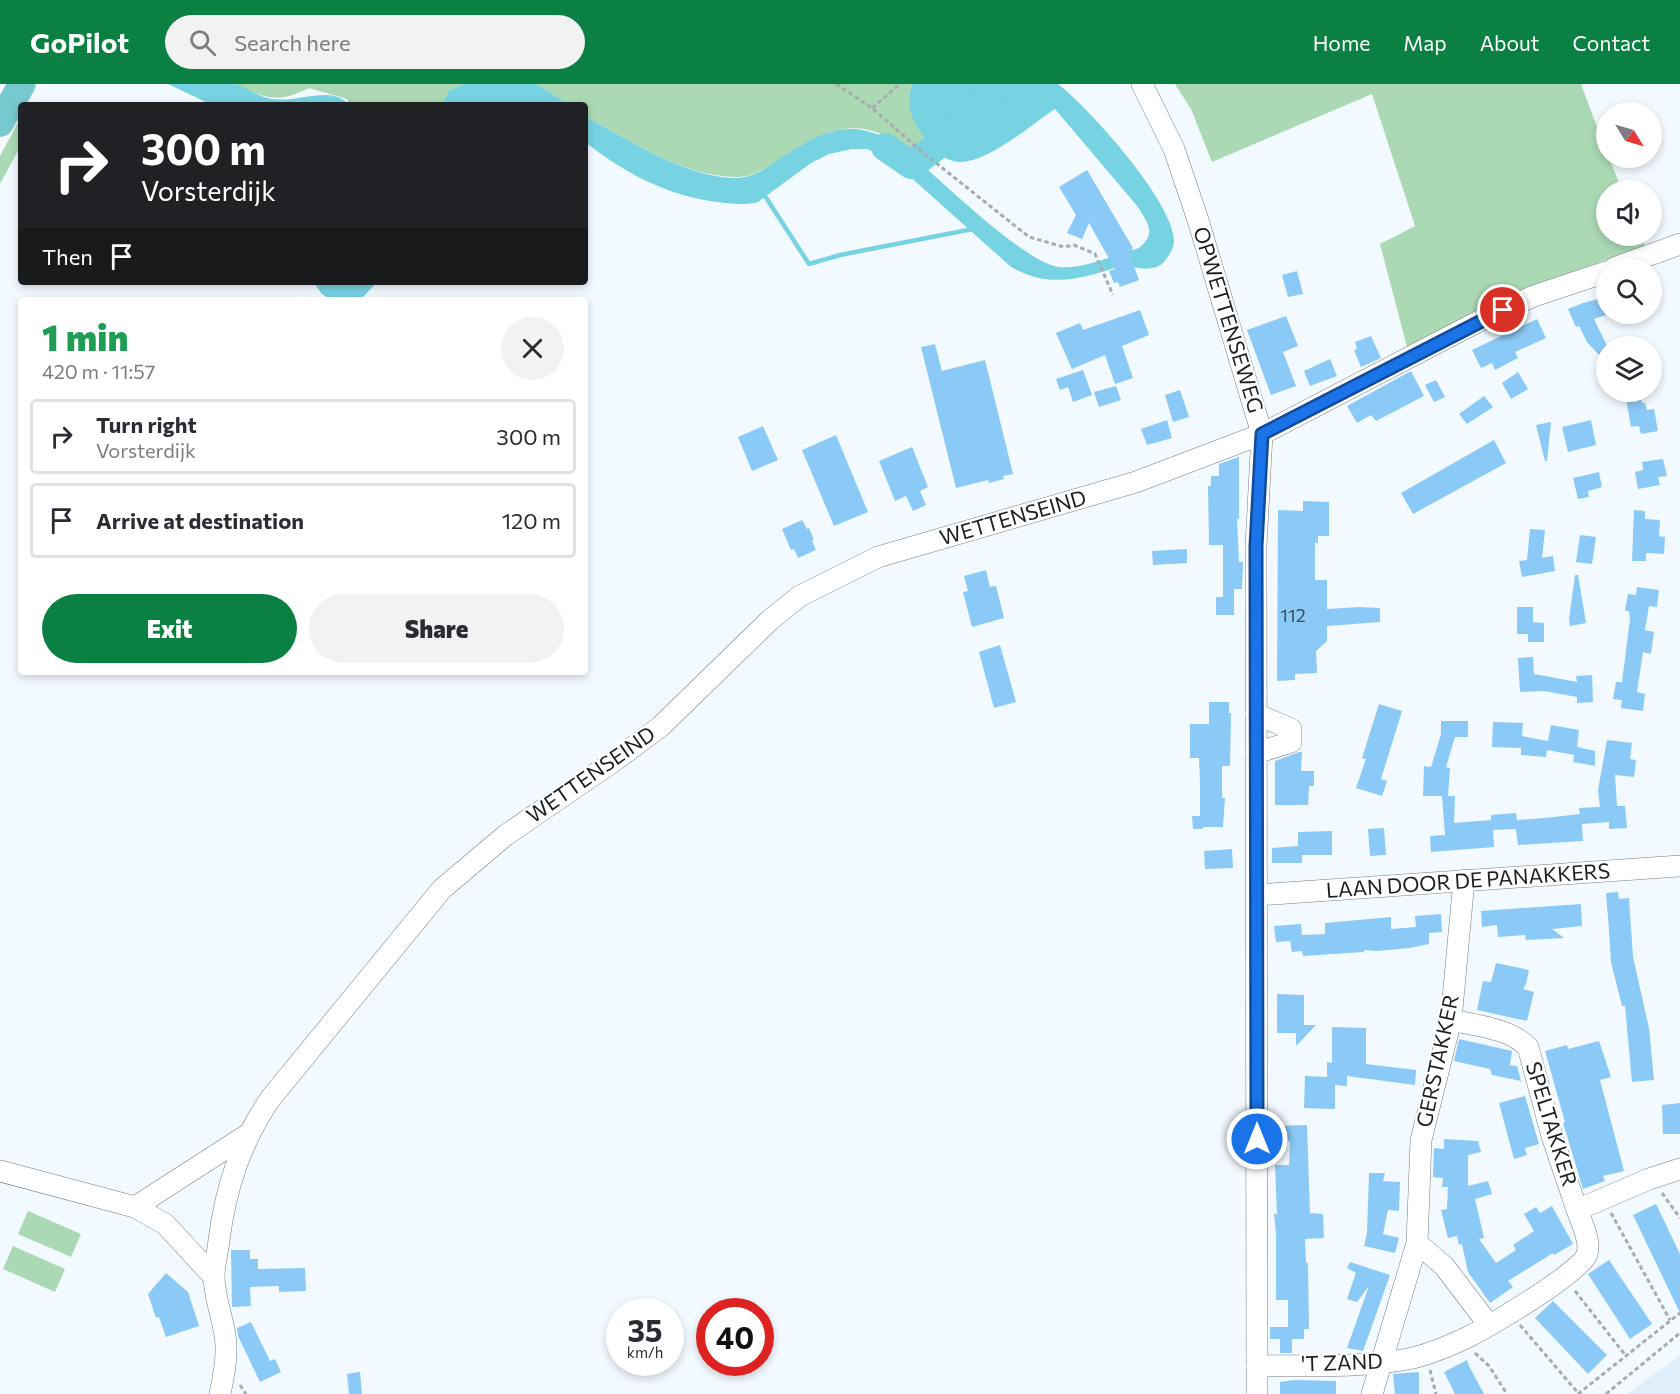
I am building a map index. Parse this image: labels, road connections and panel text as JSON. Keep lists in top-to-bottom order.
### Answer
{
  "streets": {
    "street": [
      "OPWETTENSEWEG",
      "WETTENSEIND",
      "LAAN DOOR DE PANAKKERS",
      "GERSTAKKER",
      "SPELTAKKER",
      "'T ZAND"
    ]
  },
  "crossings": [
    ["OPWETTENSEWEG", "WETTENSEIND"],
    ["OPWETTENSEWEG", "LAAN DOOR DE PANAKKERS"],
    ["OPWETTENSEWEG", "'T ZAND"],
    ["LAAN DOOR DE PANAKKERS", "GERSTAKKER"],
    ["GERSTAKKER", "SPELTAKKER"],
    ["GERSTAKKER", "'T ZAND"],
    ["SPELTAKKER", "'T ZAND"]
  ],
  "house_numbers": ["112"],
  "north": "bottom right",
  "page": {
    "header": "GoPilot",
    "search": "Search here",
    "nav": [
      "Home",
      "Map",
      "About",
      "Contact"
    ],
    "turn": ["300 m", "Vorsterdijk"],
    "then": "Then",
    "heading": ["1 min", "420 m · 11:57"],
    "list": [
      {
        "name": "Turn right",
        "note": "Vorsterdijk",
        "value": "300 m"
      },
      {
        "name": "Arrive at destination",
        "value": "120 m"
      }
    ],
    "buttons": ["Exit", "Share"],
    "speed": "35 km/h",
    "limit": "40"
  }
}
